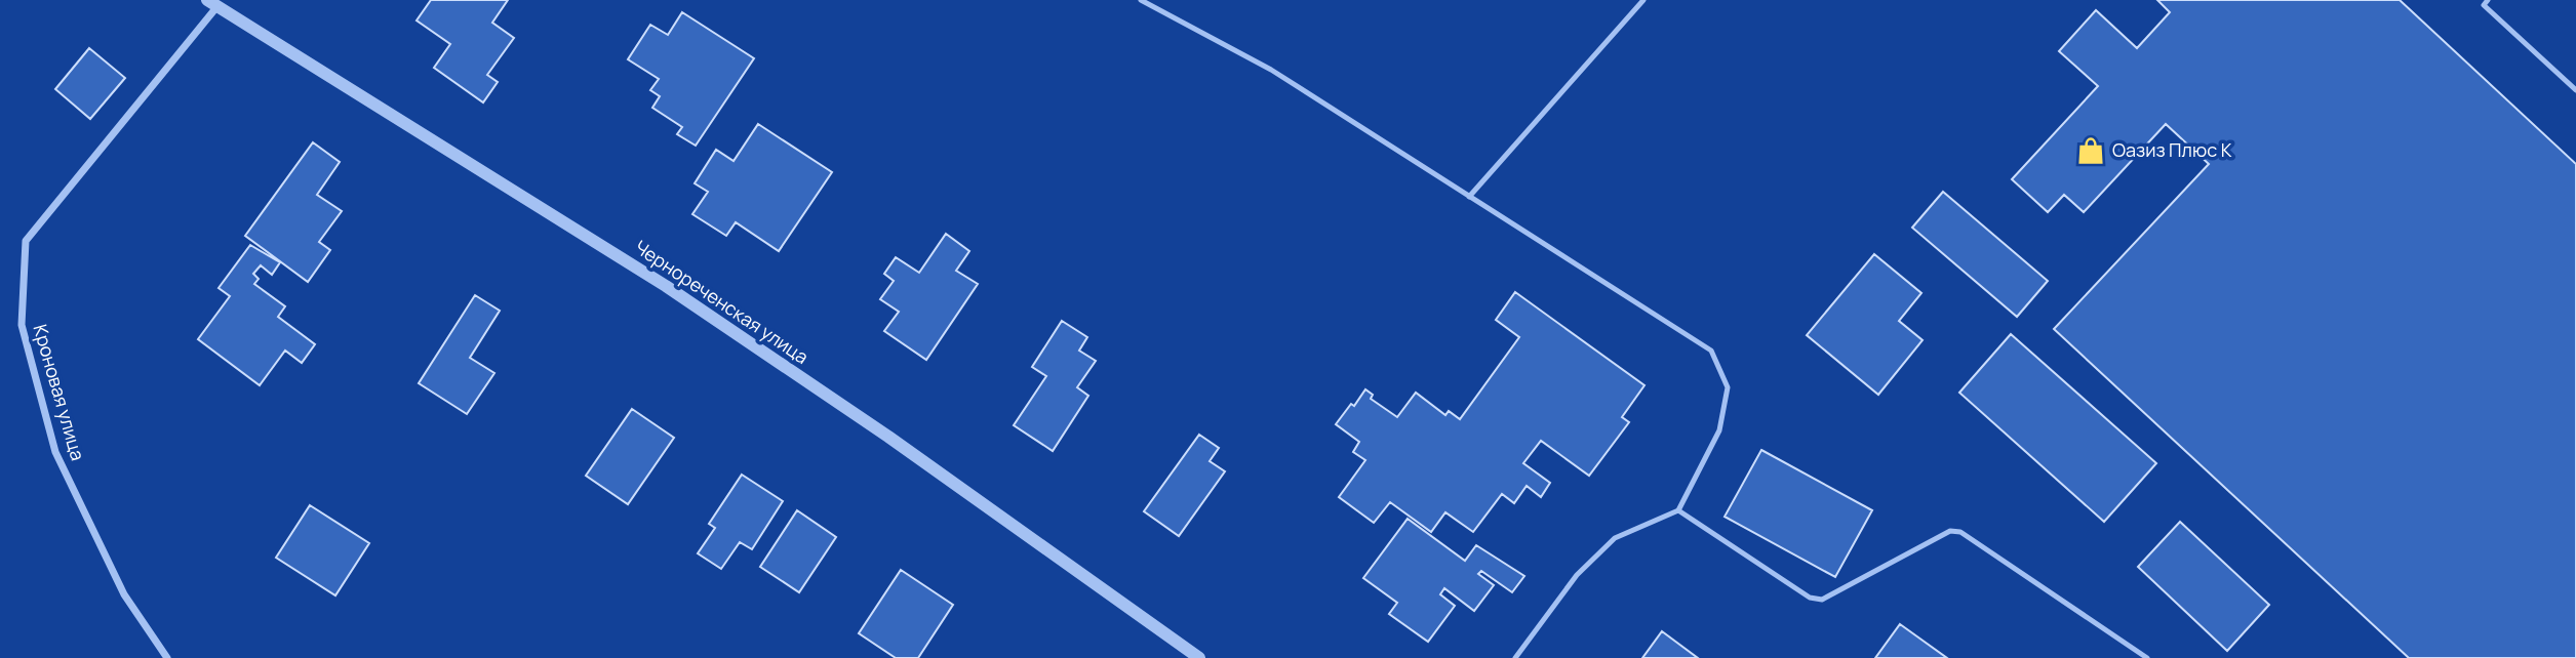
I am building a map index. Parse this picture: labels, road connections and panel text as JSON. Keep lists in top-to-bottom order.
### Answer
{
  "streets": {
    "street": ["Чернореченская улица", "Кроновая улица"]
  },
  "crossings": [
    ["Чернореченская улица", "Кроновая улица"]
  ],
  "places": {
    "shop": ["Оазиз Плюс К"]
  }
}
